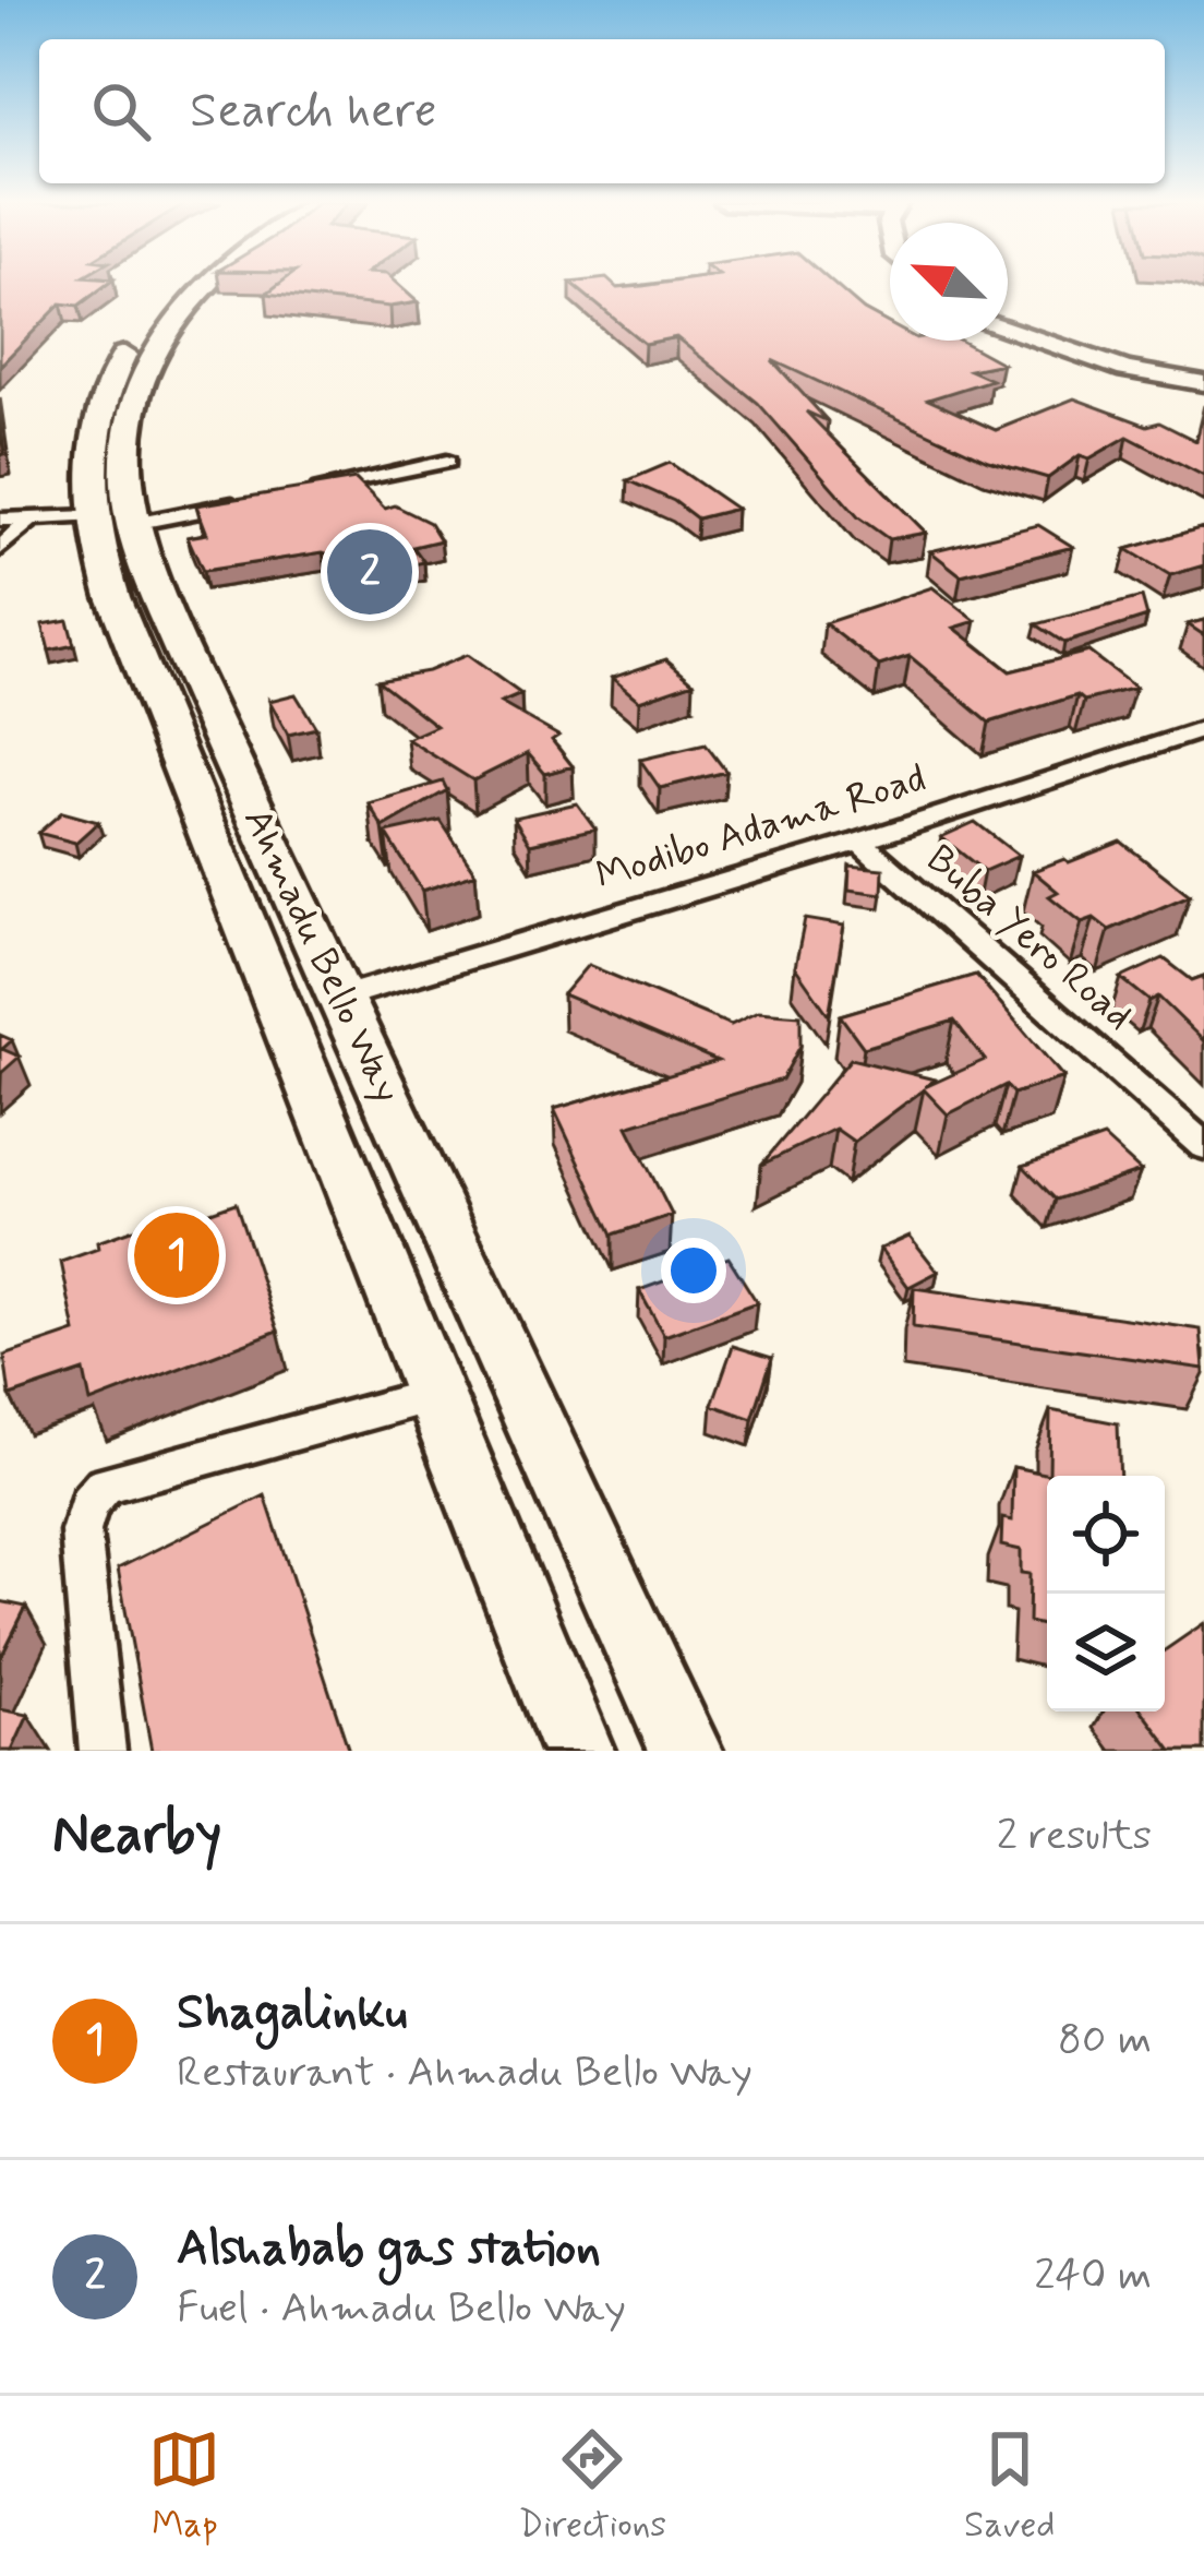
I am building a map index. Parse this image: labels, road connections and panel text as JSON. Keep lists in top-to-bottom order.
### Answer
{
  "streets": {
    "main road": ["Ahmadu Bello Way"],
    "street": ["Modibo Adama Road", "Buba Yero Road"]
  },
  "crossings": [
    ["Modibo Adama Road", "Buba Yero Road"],
    ["Modibo Adama Road", "Ahmadu Bello Way"]
  ],
  "north": "top left",
  "page": {
    "search": "Search here",
    "pins": ["2", "1"],
    "heading": ["Nearby", "2 results"],
    "list": [
      {
        "mark": "1",
        "name": "Shagalinku",
        "note": "Restaurant · Ahmadu Bello Way",
        "value": "80 m"
      },
      {
        "mark": "2",
        "name": "Alshabab gas station",
        "note": "Fuel · Ahmadu Bello Way",
        "value": "240 m"
      }
    ],
    "nav": ["Map", "Directions", "Saved"]
  }
}
